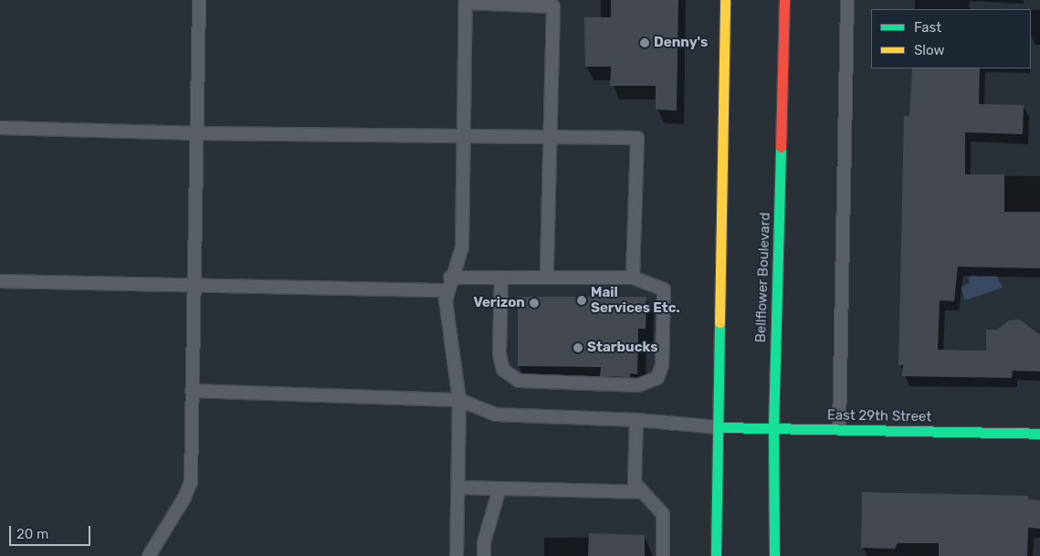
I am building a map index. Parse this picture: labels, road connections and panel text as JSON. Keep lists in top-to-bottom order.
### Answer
{
  "streets": {
    "main road": ["Bellflower Boulevard", "East 29th Street"]
  },
  "crossings": [
    ["Bellflower Boulevard", "East 29th Street"]
  ],
  "places": [
    "Denny's",
    "Mail Services Etc.",
    "Verizon",
    "Starbucks"
  ],
  "legend": ["Fast", "Slow"],
  "scale_bar": "20 m"
}
